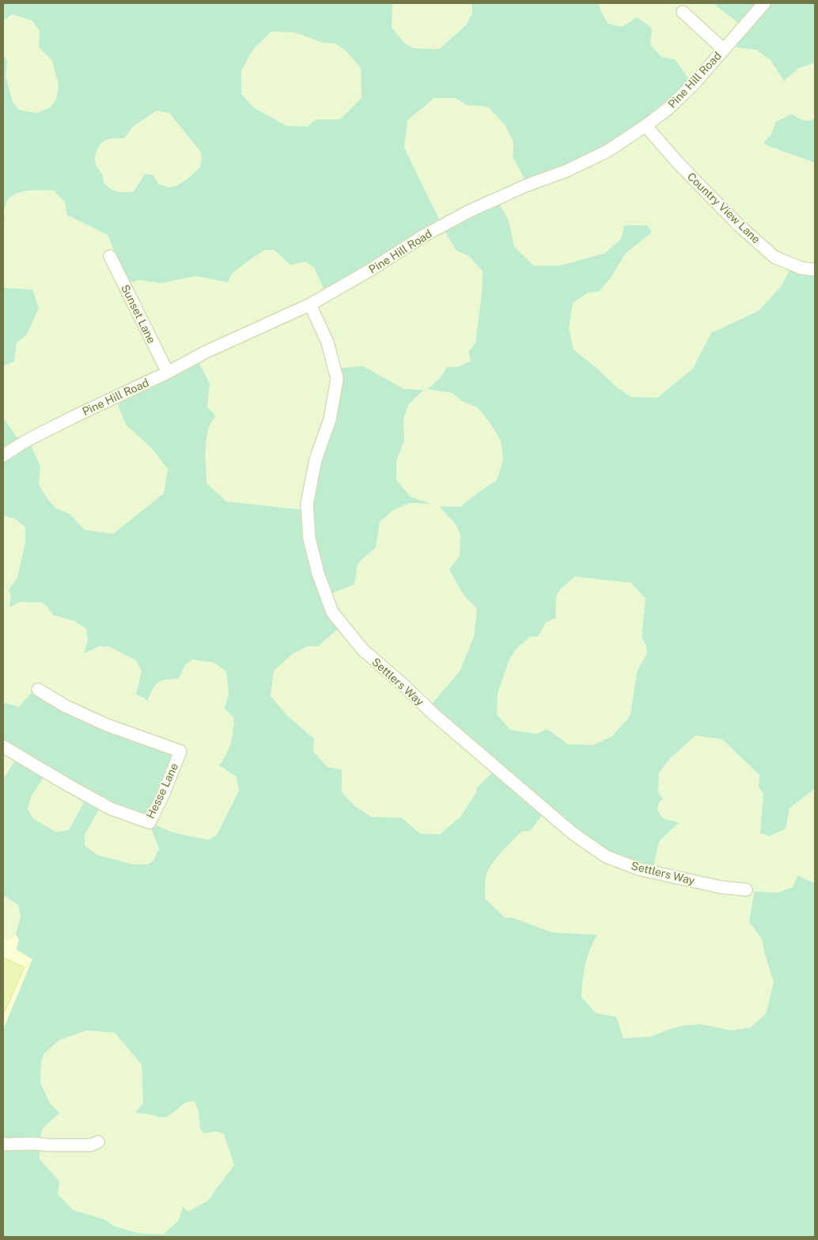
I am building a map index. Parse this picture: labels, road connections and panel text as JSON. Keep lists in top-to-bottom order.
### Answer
{
  "streets": {
    "street": [
      "Pine Hill Road",
      "Country View Lane",
      "Sunset Lane",
      "Settlers Way",
      "Hesse Lane"
    ]
  },
  "crossings": [
    ["Pine Hill Road", "Country View Lane"],
    ["Pine Hill Road", "Sunset Lane"],
    ["Pine Hill Road", "Settlers Way"]
  ]
}
